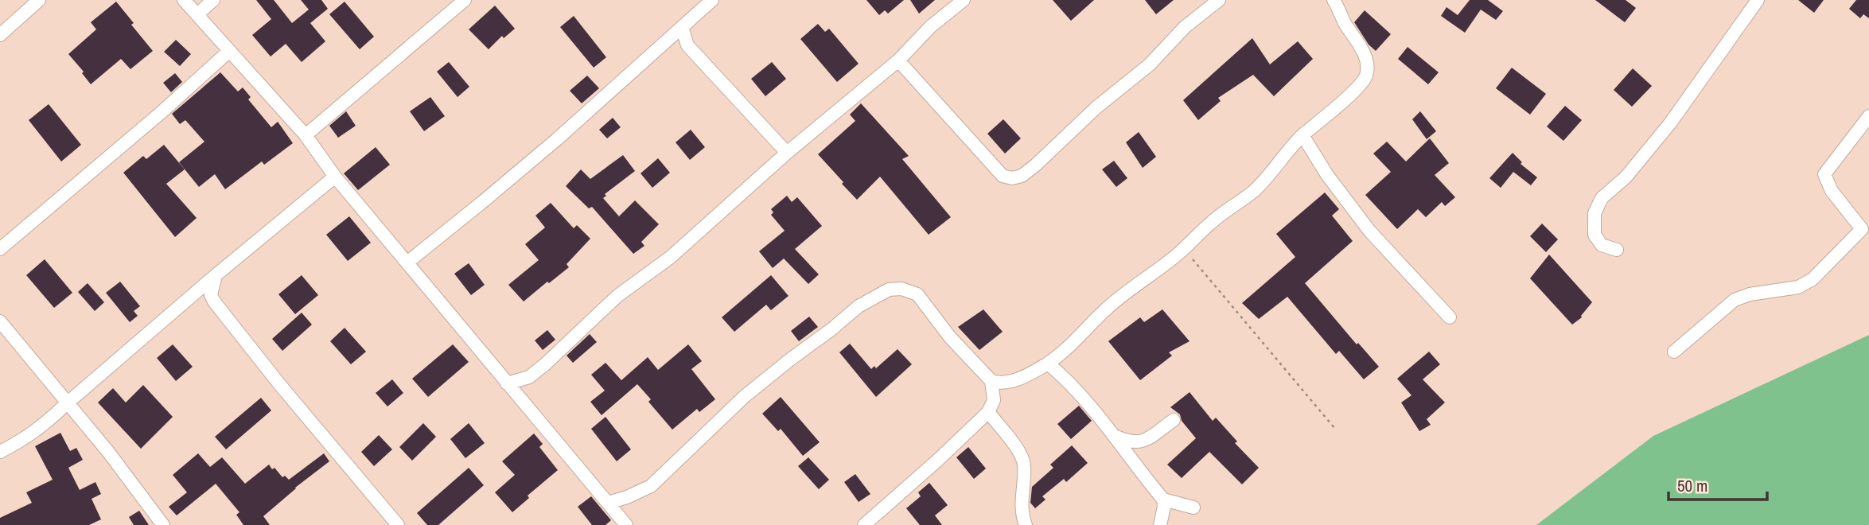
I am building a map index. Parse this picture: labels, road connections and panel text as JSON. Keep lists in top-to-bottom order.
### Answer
{
  "scale_bar": "50 m"
}
